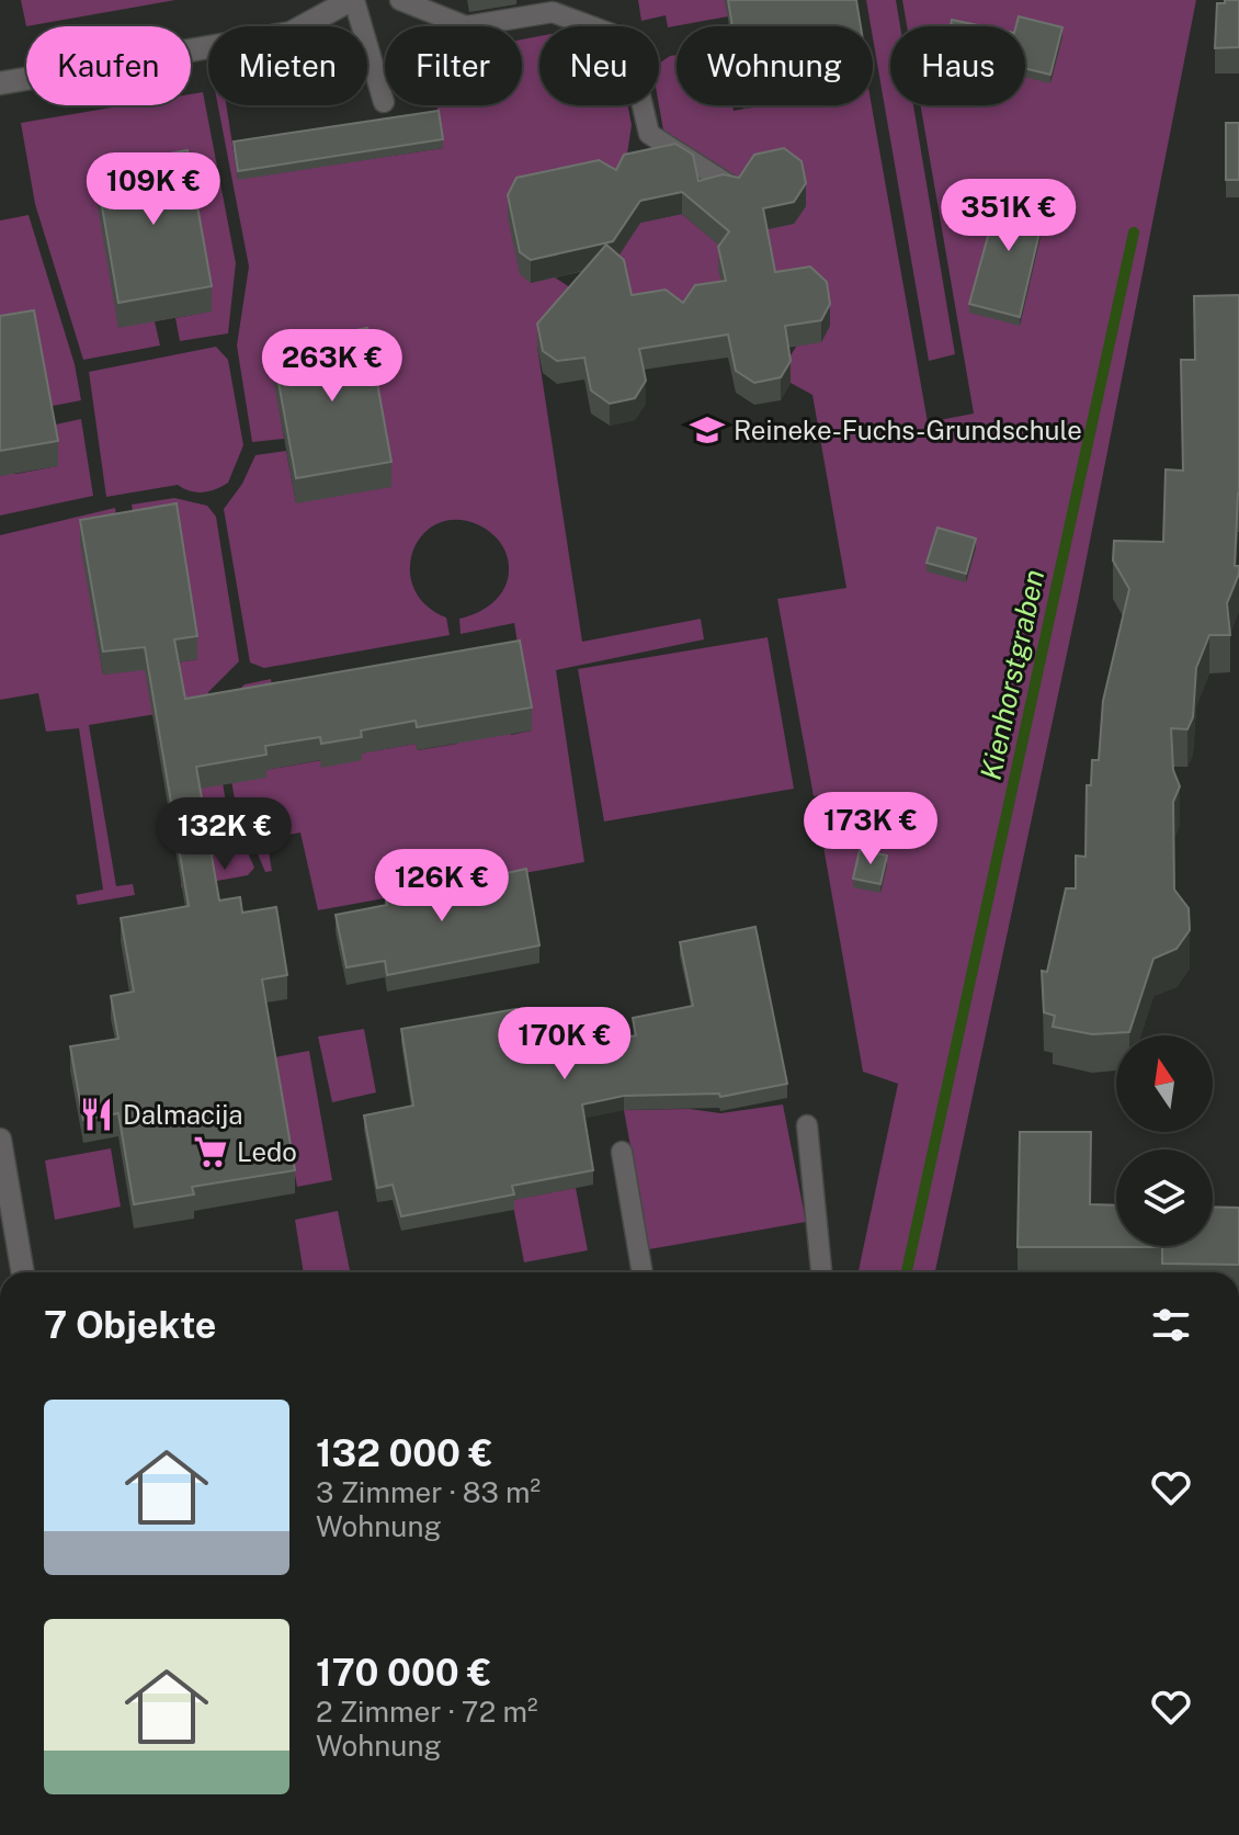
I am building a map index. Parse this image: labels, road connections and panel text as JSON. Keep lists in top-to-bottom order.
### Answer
{
  "water": ["Kienhorstgraben"],
  "places": {
    "school or university": ["Reineke-Fuchs-Grundschule"],
    "restaurant": ["Dalmacija"],
    "supermarket": ["Ledo"]
  },
  "north": "top",
  "page": {
    "chip": [
      "Kaufen",
      "Mieten",
      "Filter",
      "Neu",
      "Wohnung",
      "Haus"
    ],
    "price": [
      "109K €",
      "351K €",
      "263K €",
      "173K €",
      "132K €",
      "126K €",
      "170K €"
    ],
    "heading": "7 Objekte",
    "list": [
      {
        "name": "132 000 €",
        "note": "3 Zimmer · 83 m² · Wohnung"
      },
      {
        "name": "170 000 €",
        "note": "2 Zimmer · 72 m² · Wohnung"
      }
    ]
  }
}
